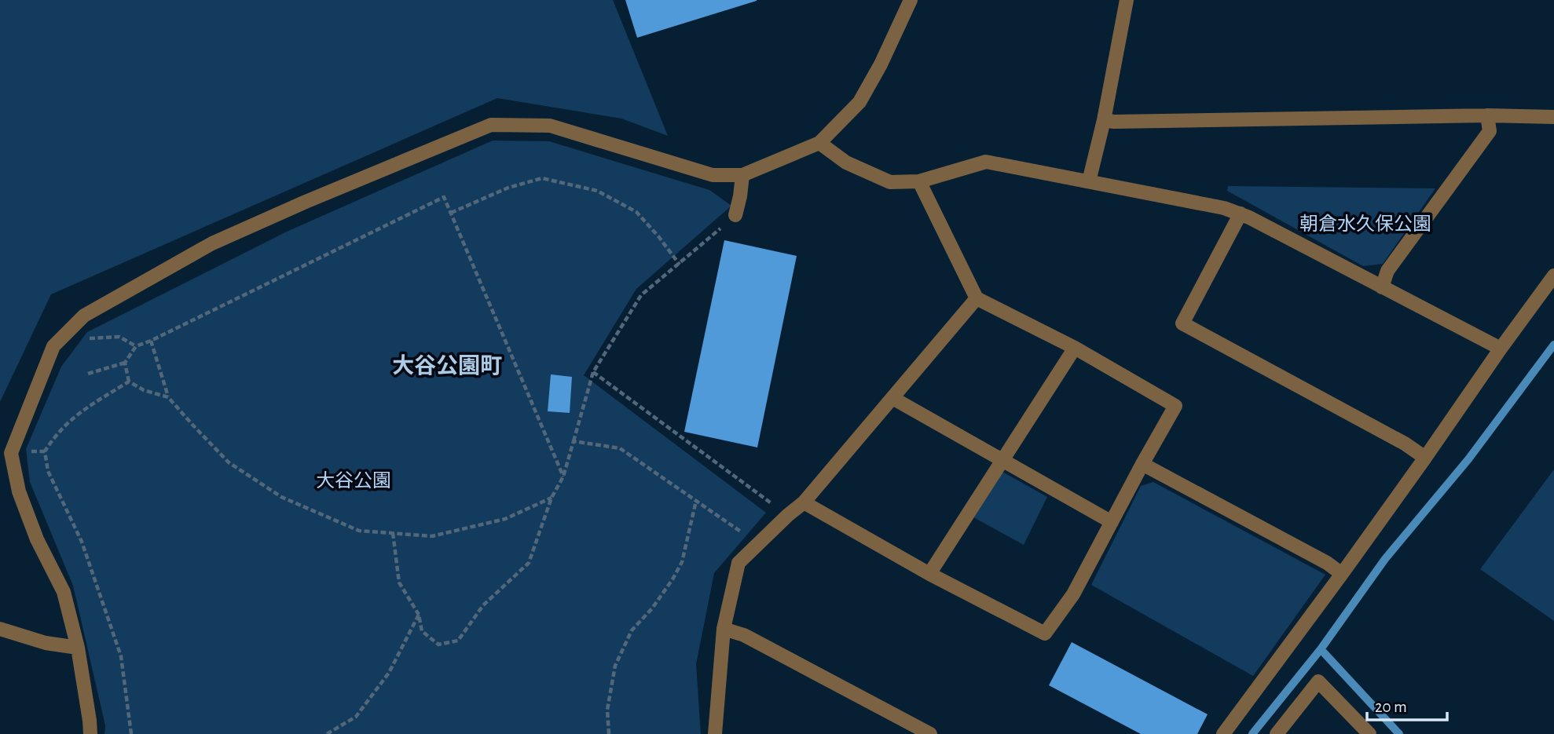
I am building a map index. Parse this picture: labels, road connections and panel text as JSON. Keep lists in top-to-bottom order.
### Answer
{
  "districts": ["大谷公園町"],
  "parks": ["朝倉水久保公園", "大谷公園"],
  "scale_bar": "20 m"
}
